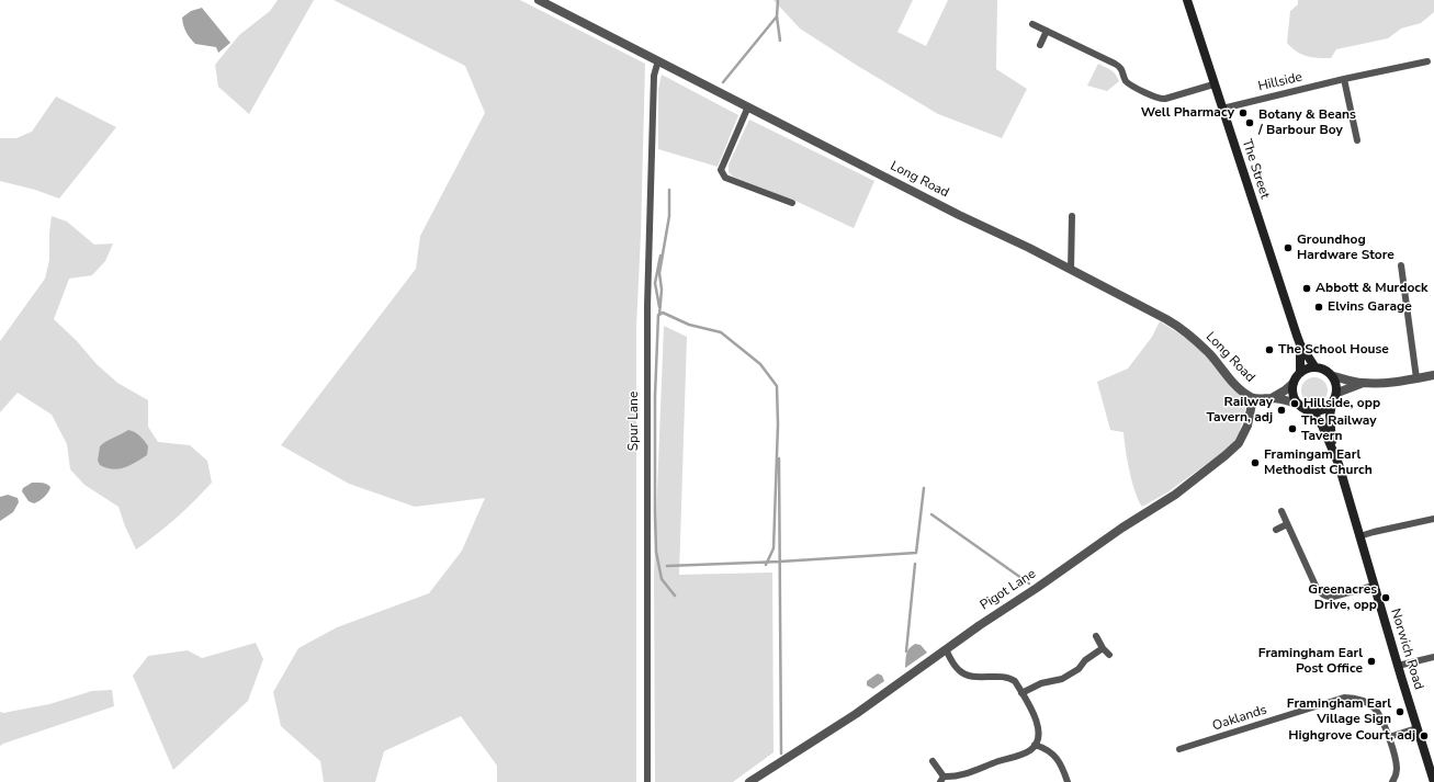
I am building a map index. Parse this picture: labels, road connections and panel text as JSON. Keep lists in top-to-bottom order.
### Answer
{
  "streets": {
    "main road": ["The Street", "Norwich Road"],
    "street": [
      "Hillside",
      "Long Road",
      "Spur Lane",
      "Pigot Lane",
      "Oaklands"
    ]
  },
  "crossings": [
    ["Hillside", "The Street"],
    ["The Street", "Long Road"],
    ["The Street", "Norwich Road"],
    ["Long Road", "Spur Lane"],
    ["Long Road", "Pigot Lane"],
    ["Long Road", "Norwich Road"]
  ],
  "places": [
    "Well Pharmacy",
    "Botany & Beans / Barbour Boy",
    "Groundhog Hardware Store",
    "Abbott & Murdock",
    "Elvins Garage",
    "The School House",
    "Hillside, opp",
    "Railway Tavern, adj",
    "The Railway Tavern",
    "Framingam Earl Methodist Church",
    "Greenacres Drive, opp",
    "Framingham Earl Post Office",
    "Framingham Earl Village Sign",
    "Highgrove Court, adj"
  ]
}
